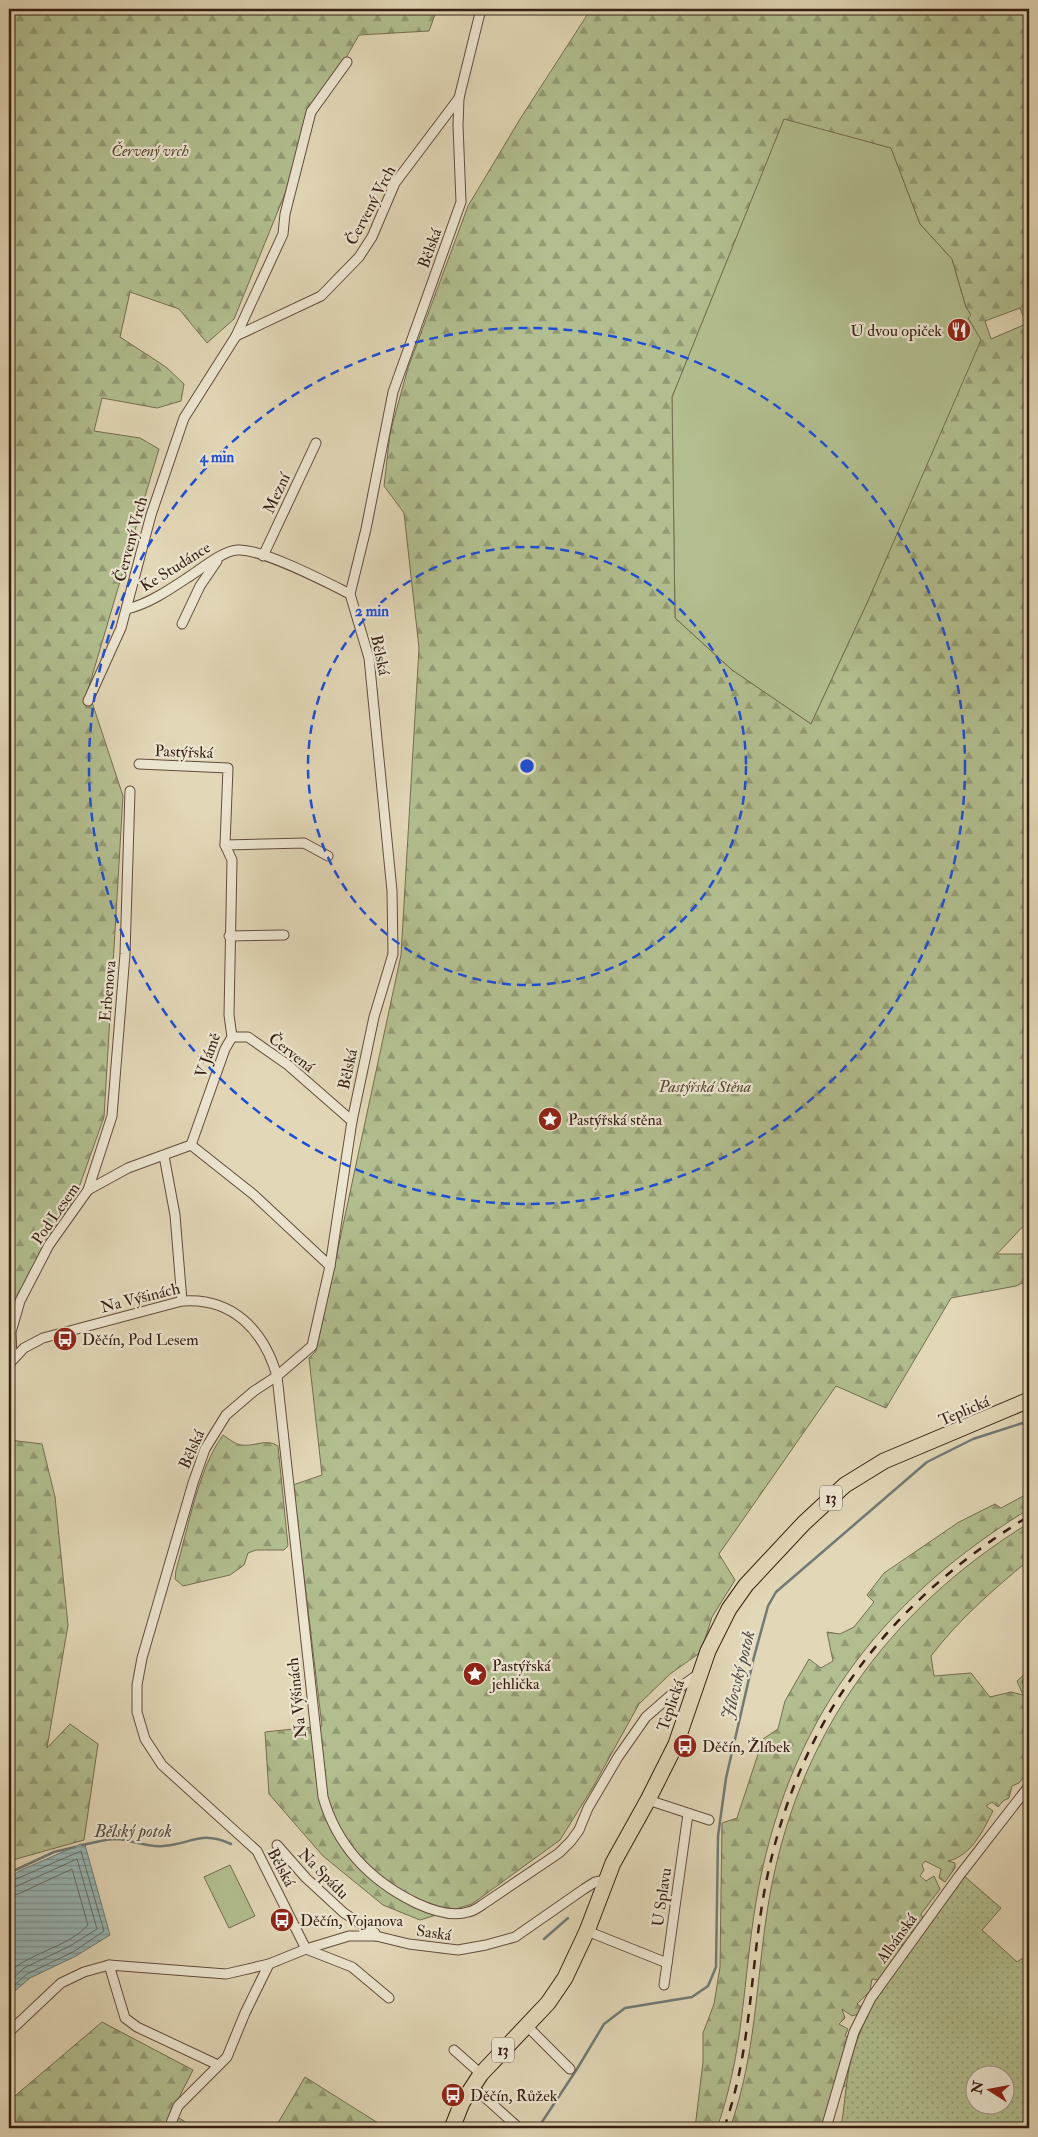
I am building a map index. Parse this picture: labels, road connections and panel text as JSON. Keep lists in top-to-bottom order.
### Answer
{
  "streets": {
    "main road": ["Teplická", "13"],
    "street": [
      "Červený Vrch",
      "Bělská",
      "Mezní",
      "Ke Studánce",
      "Pastýřská",
      "Erbenova",
      "Červená",
      "V Jámě",
      "Pod Lesem",
      "Na Výšinách",
      "Na Spádu",
      "U Splavu",
      "Saská",
      "Albánská"
    ]
  },
  "crossings": [
    ["Červený Vrch", "Bělská"],
    ["Červený Vrch", "Ke Studánce"],
    ["Bělská", "Ke Studánce"],
    ["Bělská", "Červená"],
    ["Bělská", "Na Výšinách"],
    ["Bělská", "Saská"],
    ["Mezní", "Ke Studánce"],
    ["Pastýřská", "V Jámě"],
    ["Erbenova", "Pod Lesem"],
    ["Červená", "V Jámě"],
    ["Pod Lesem", "Na Výšinách"],
    ["Na Výšinách", "Teplická"],
    ["Teplická", "Saská"],
    ["Na Spádu", "Saská"]
  ],
  "water": ["Jílovský potok", "Bělský potok"],
  "parks": ["Červený vrch", "Pastýřská Stěna"],
  "places": {
    "restaurant": ["U dvou opiček"],
    "place": ["Pastýřská stěna", "Pastýřská jehlička"],
    "bus stop": [
      "Děčín, Pod Lesem",
      "Děčín, Žlíbek",
      "Děčín, Vojanova",
      "Děčín, Růžek"
    ]
  },
  "north": "left",
  "rings": ["4 min", "2 min"]
}
